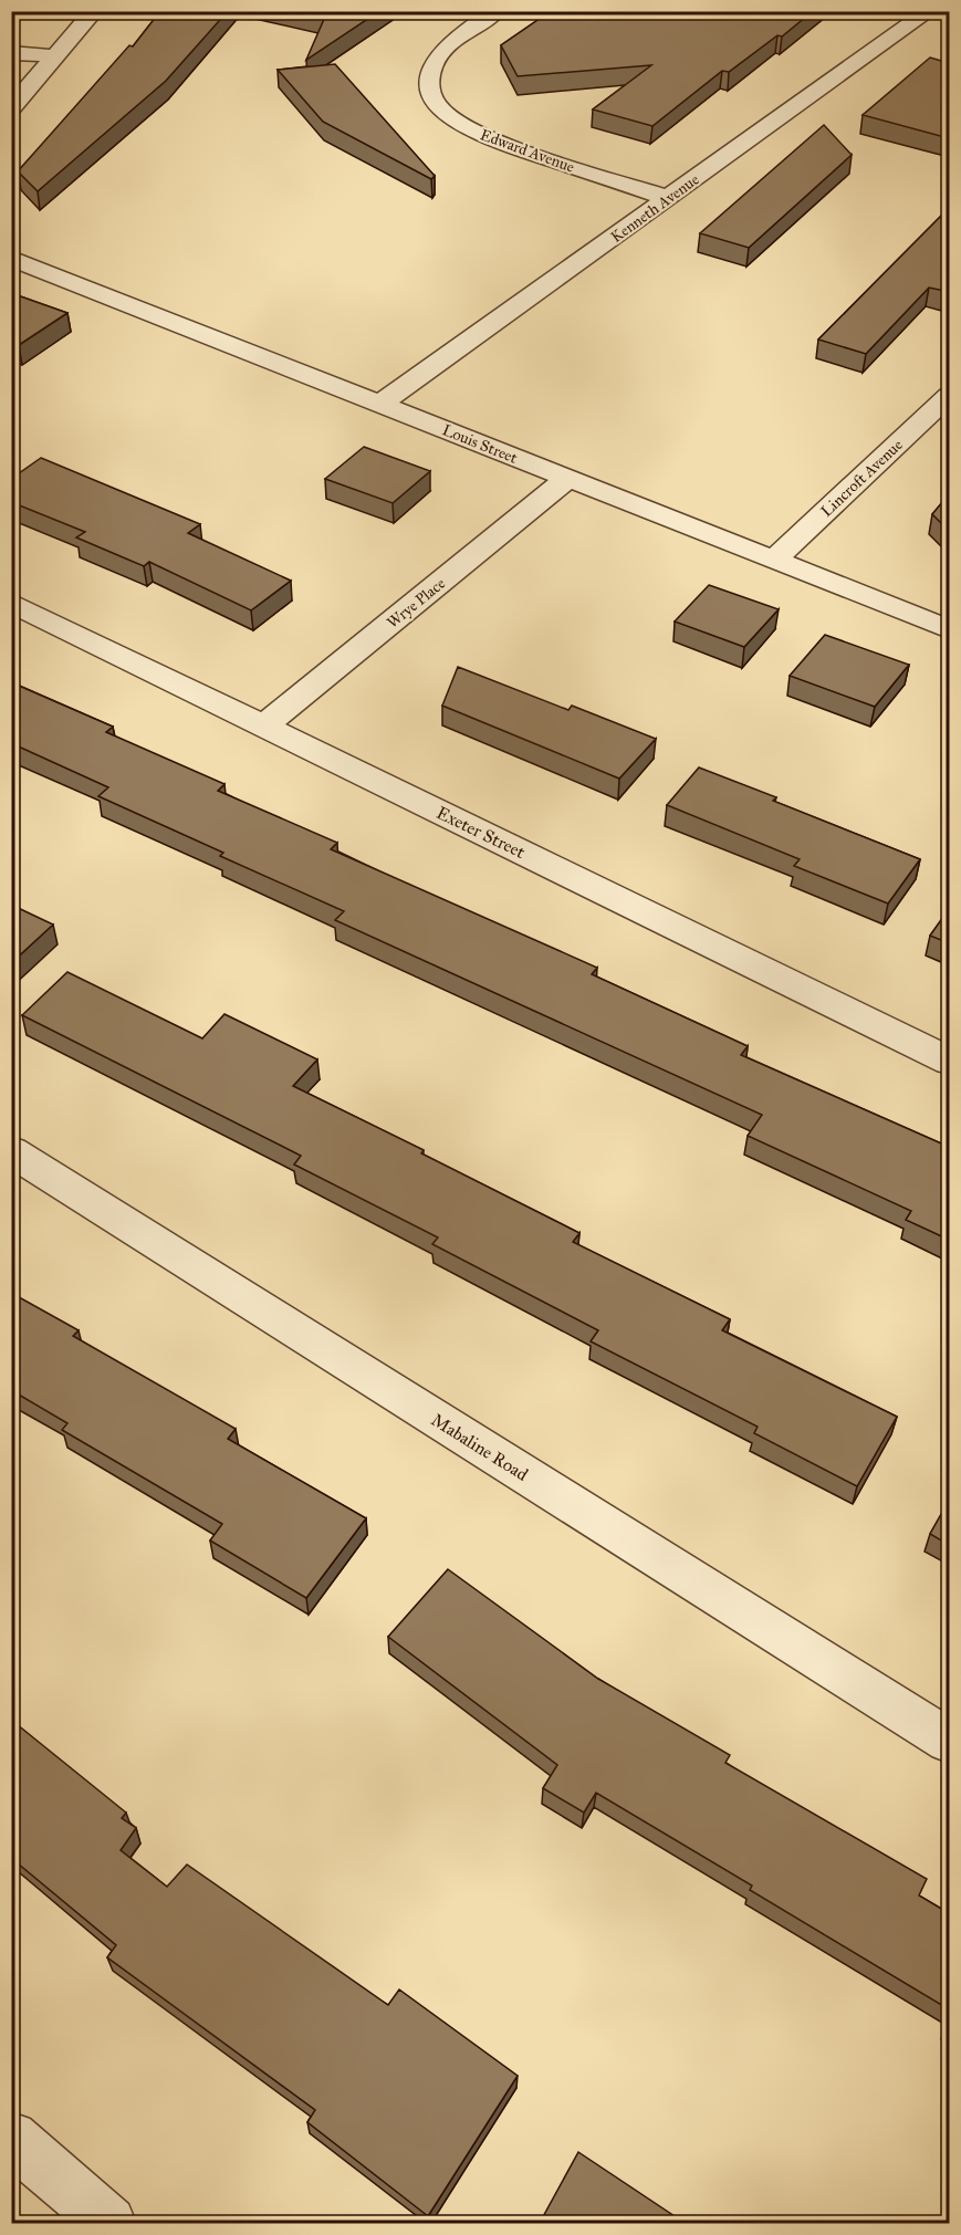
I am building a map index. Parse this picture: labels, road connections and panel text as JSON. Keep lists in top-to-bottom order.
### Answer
{
  "streets": {
    "street": [
      "Edward Avenue",
      "Kenneth Avenue",
      "Louis Street",
      "Lincroft Avenue",
      "Wrye Place",
      "Exeter Street",
      "Mabaline Road"
    ]
  },
  "crossings": [
    ["Edward Avenue", "Kenneth Avenue"],
    ["Kenneth Avenue", "Louis Street"],
    ["Louis Street", "Lincroft Avenue"],
    ["Louis Street", "Wrye Place"],
    ["Wrye Place", "Exeter Street"]
  ]
}
